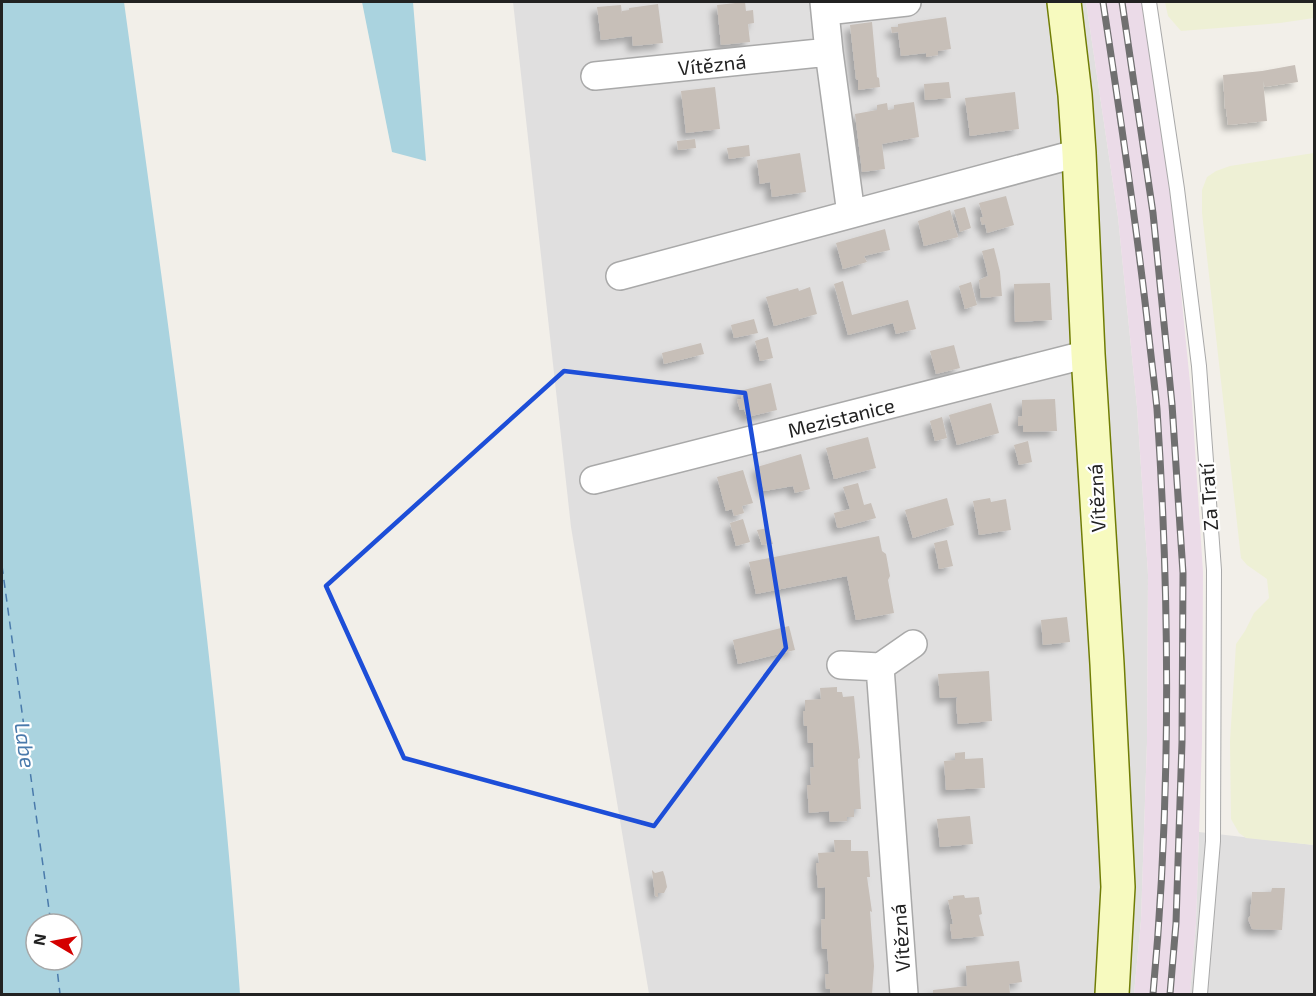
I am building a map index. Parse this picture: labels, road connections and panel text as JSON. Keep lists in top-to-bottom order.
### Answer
{
  "streets": {
    "main road": ["Vítězná"],
    "street": ["Mezistanice"],
    "lane": ["Za Tratí"]
  },
  "crossings": [
    ["Vítězná", "Mezistanice"]
  ],
  "water": ["Labe"],
  "north": "left"
}
